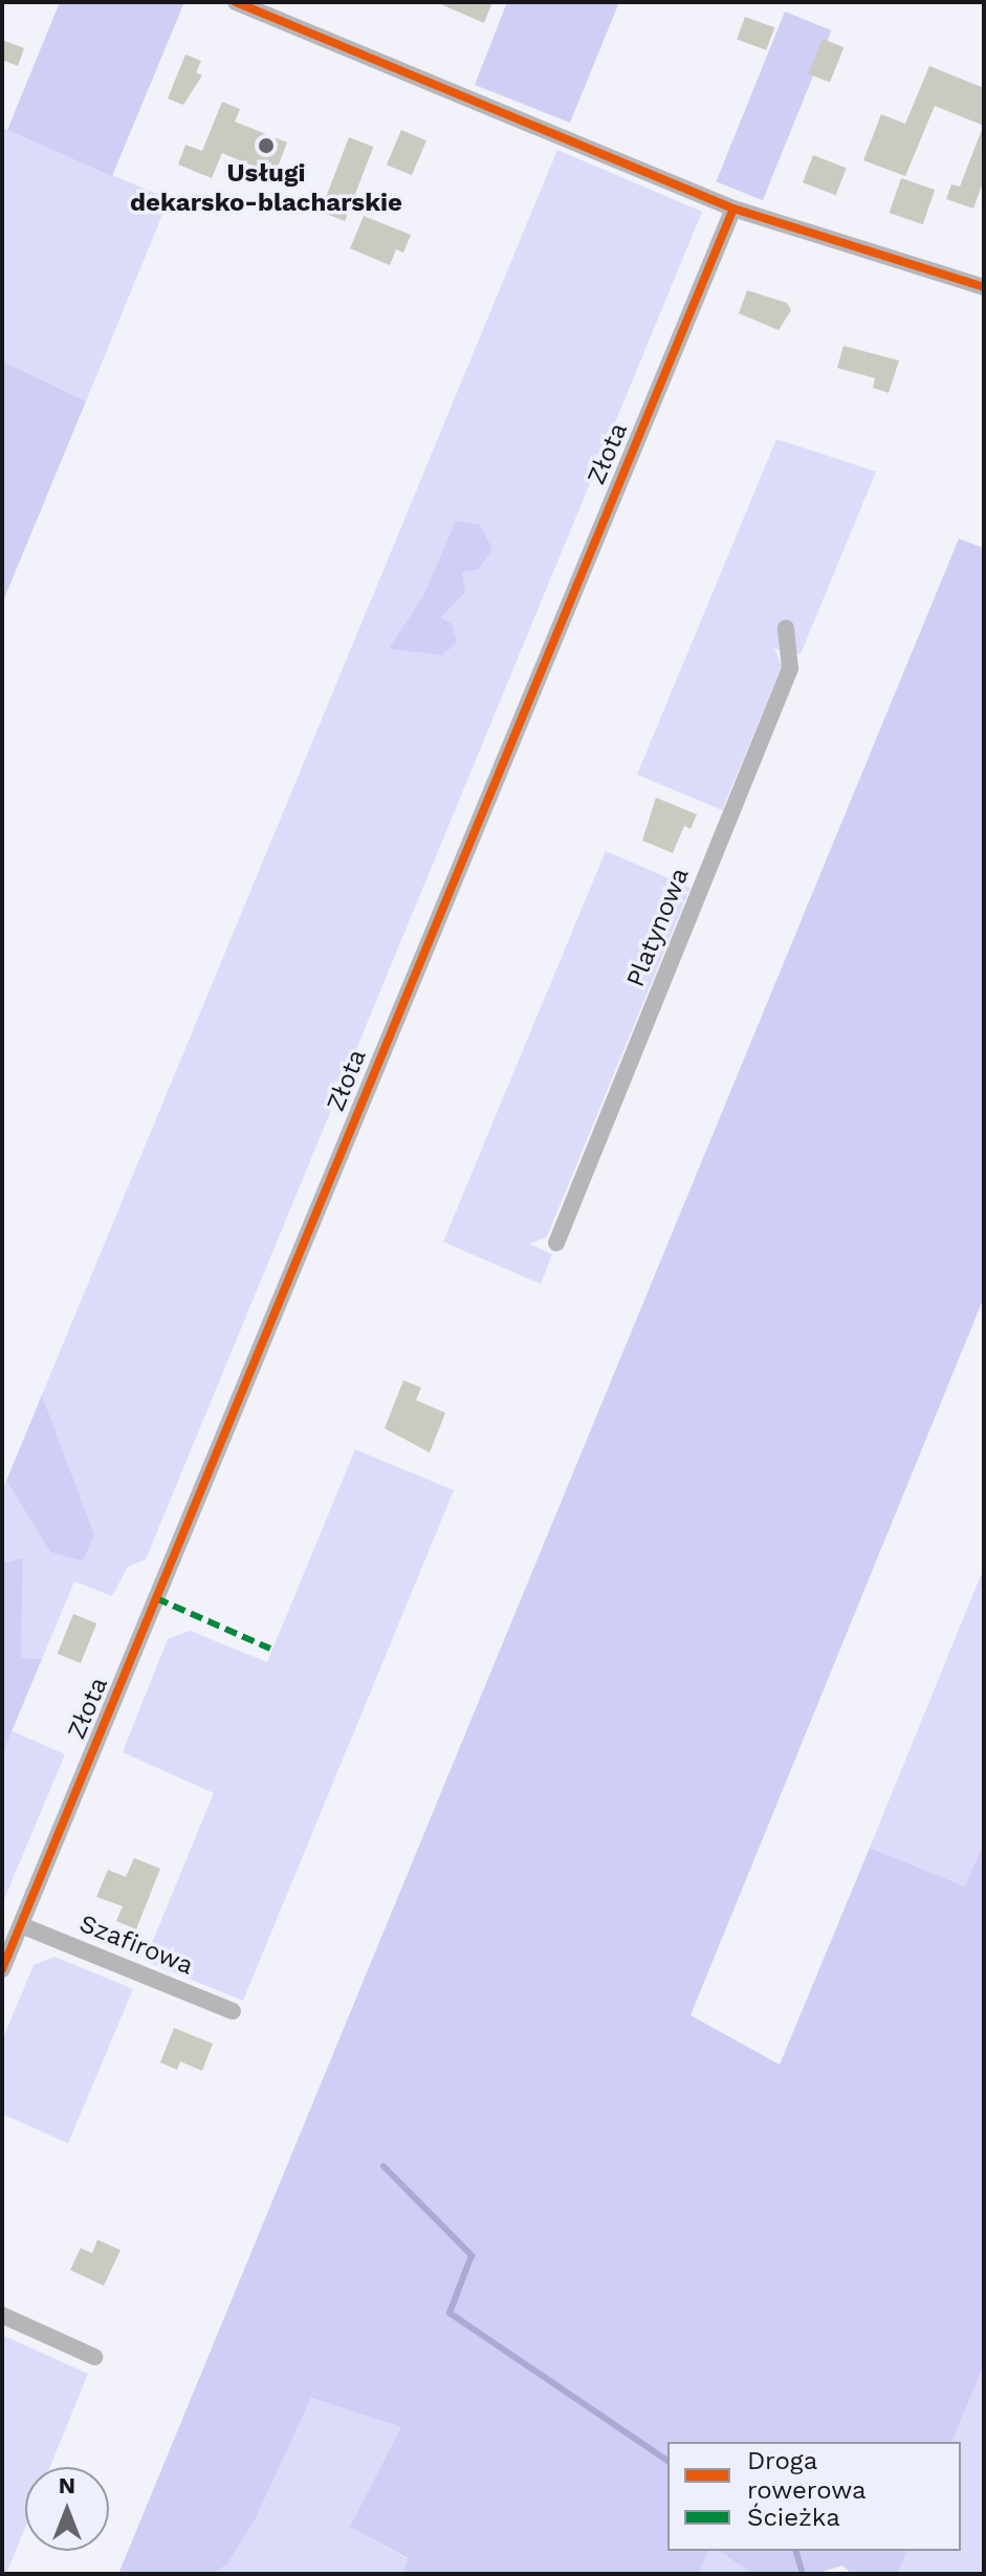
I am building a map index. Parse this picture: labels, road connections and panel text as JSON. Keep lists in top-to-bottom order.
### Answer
{
  "streets": {
    "street": ["Złota", "Platynowa", "Szafirowa"]
  },
  "crossings": [
    ["Złota", "Szafirowa"]
  ],
  "places": ["Usługi dekarsko-blacharskie"],
  "legend": ["Droga rowerowa", "Ścieżka"],
  "north": "top"
}
